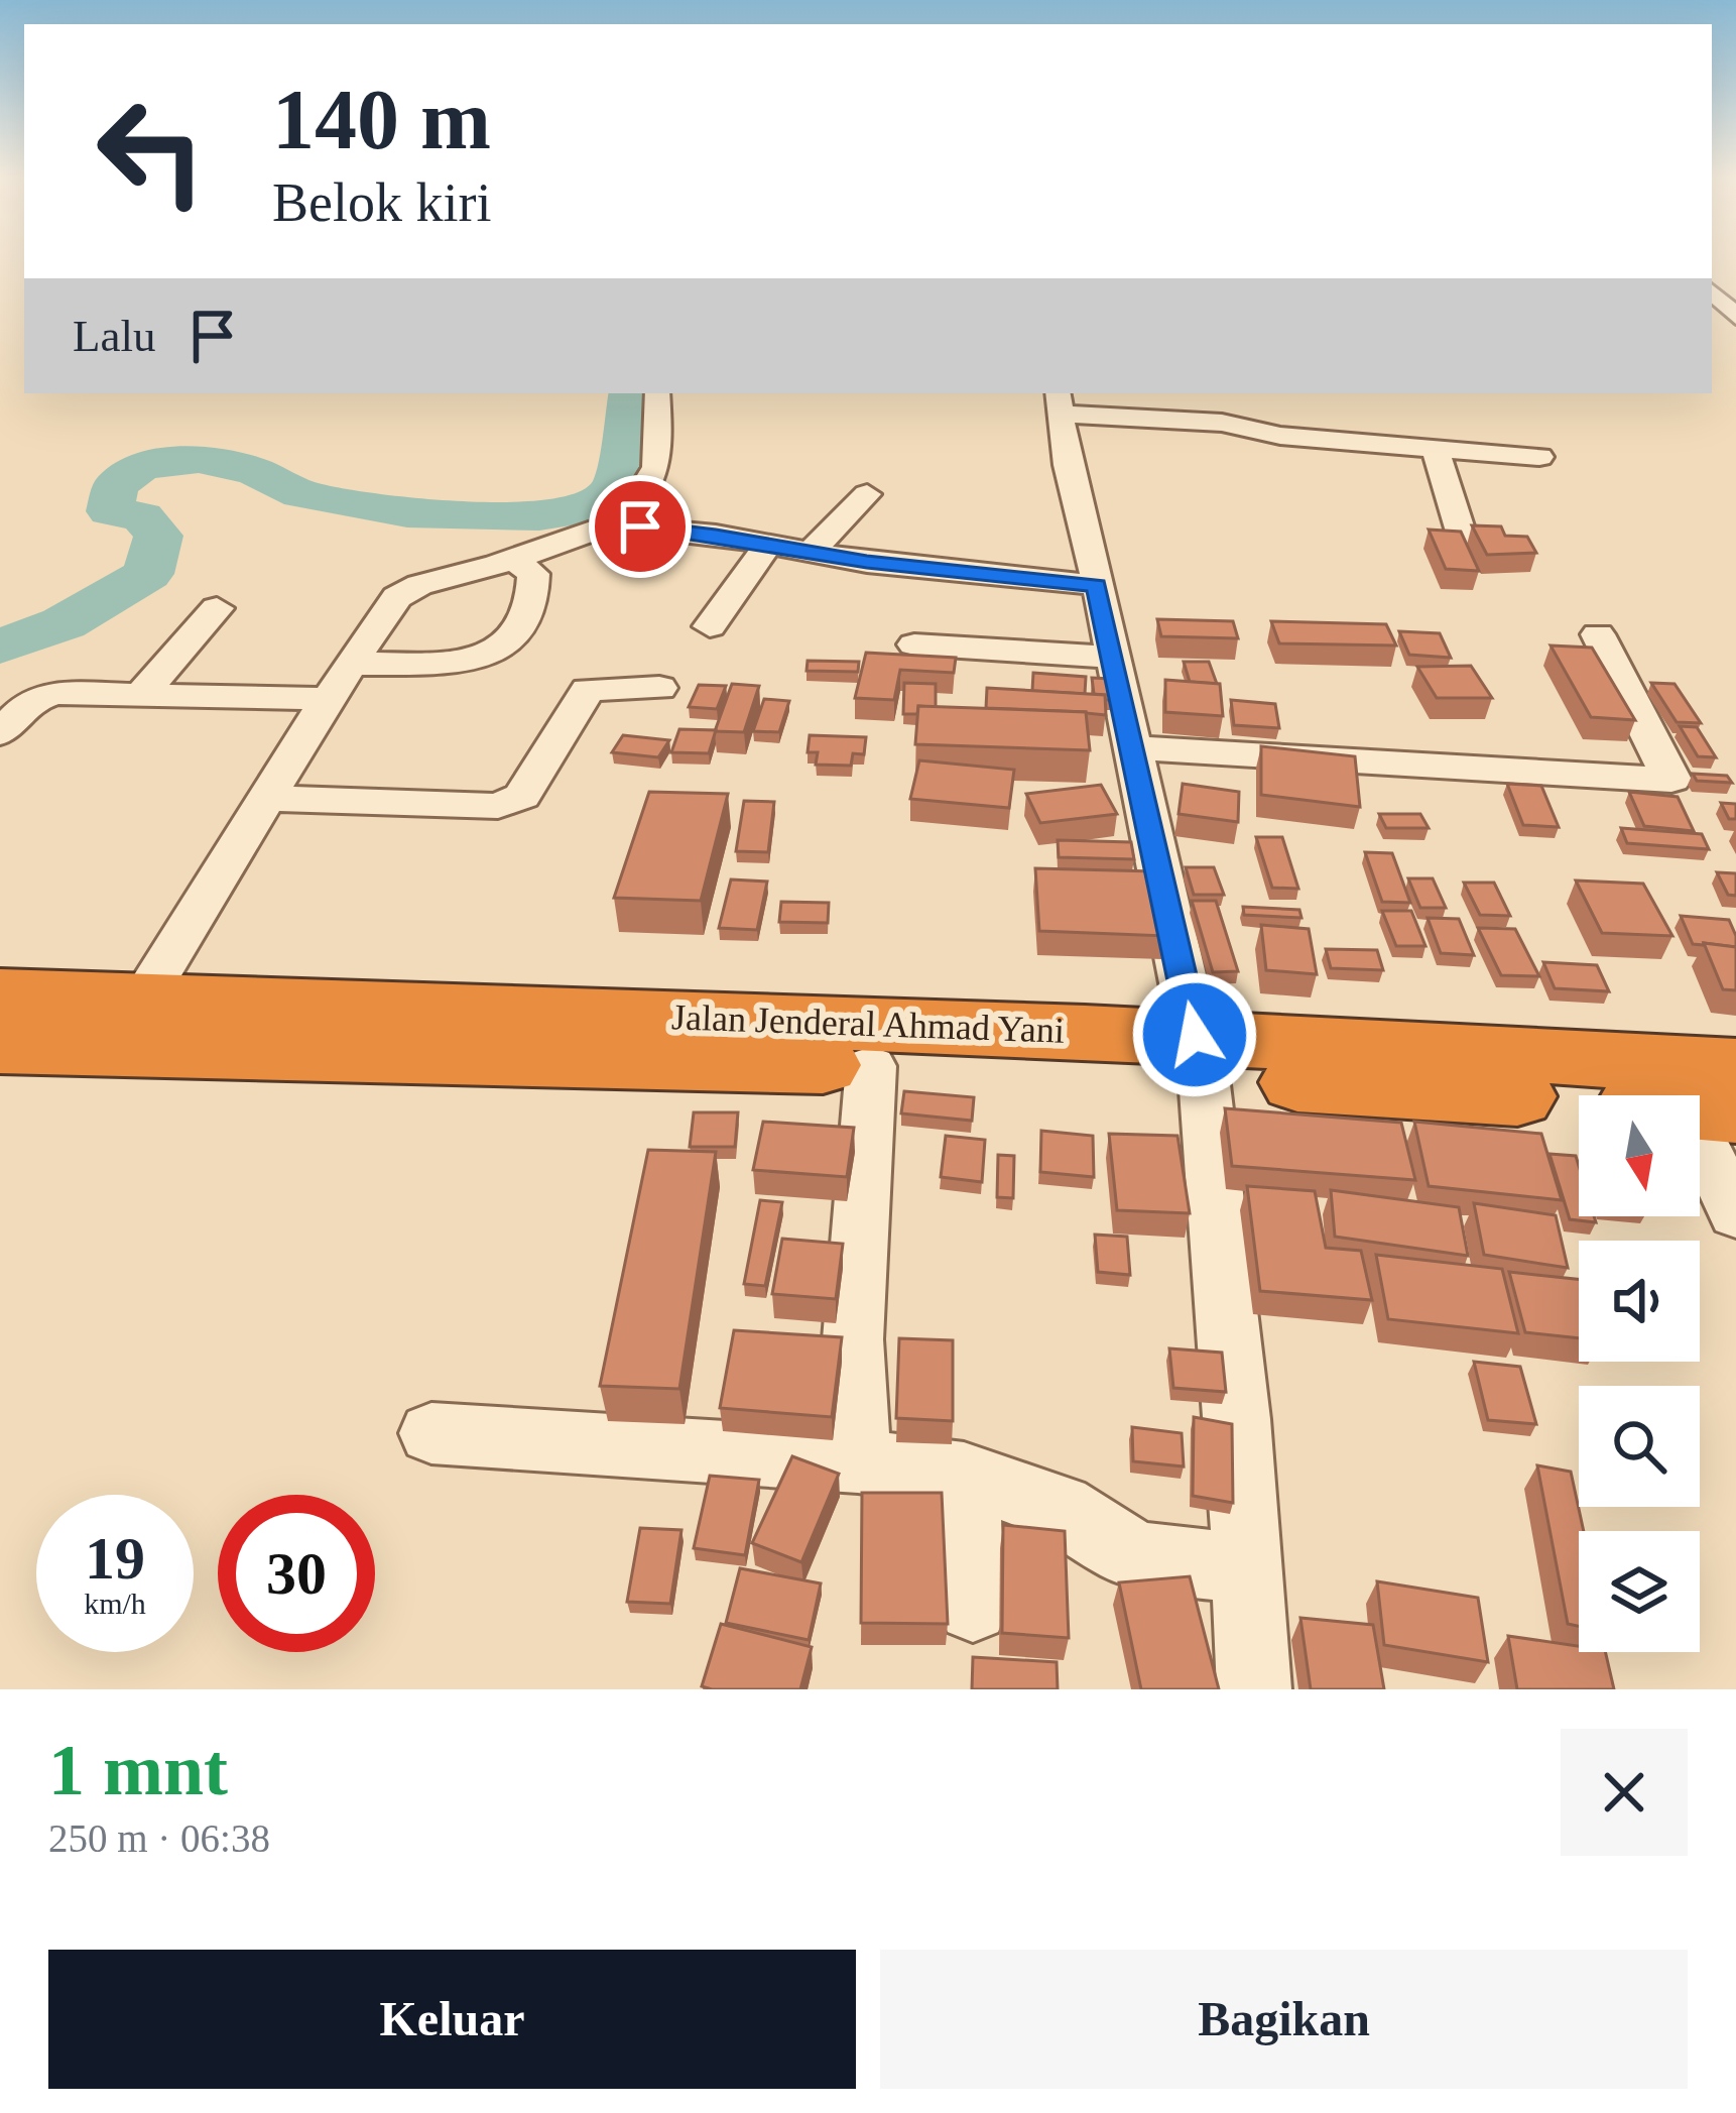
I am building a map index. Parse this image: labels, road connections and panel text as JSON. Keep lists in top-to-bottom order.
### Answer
{
  "streets": {
    "highway": ["Jalan Jenderal Ahmad Yani"]
  },
  "north": "bottom",
  "page": {
    "turn": ["140 m", "Belok kiri"],
    "then": "Lalu",
    "speed": "19 km/h",
    "limit": "30",
    "heading": ["1 mnt", "250 m · 06:38"],
    "buttons": ["Keluar", "Bagikan"]
  }
}
